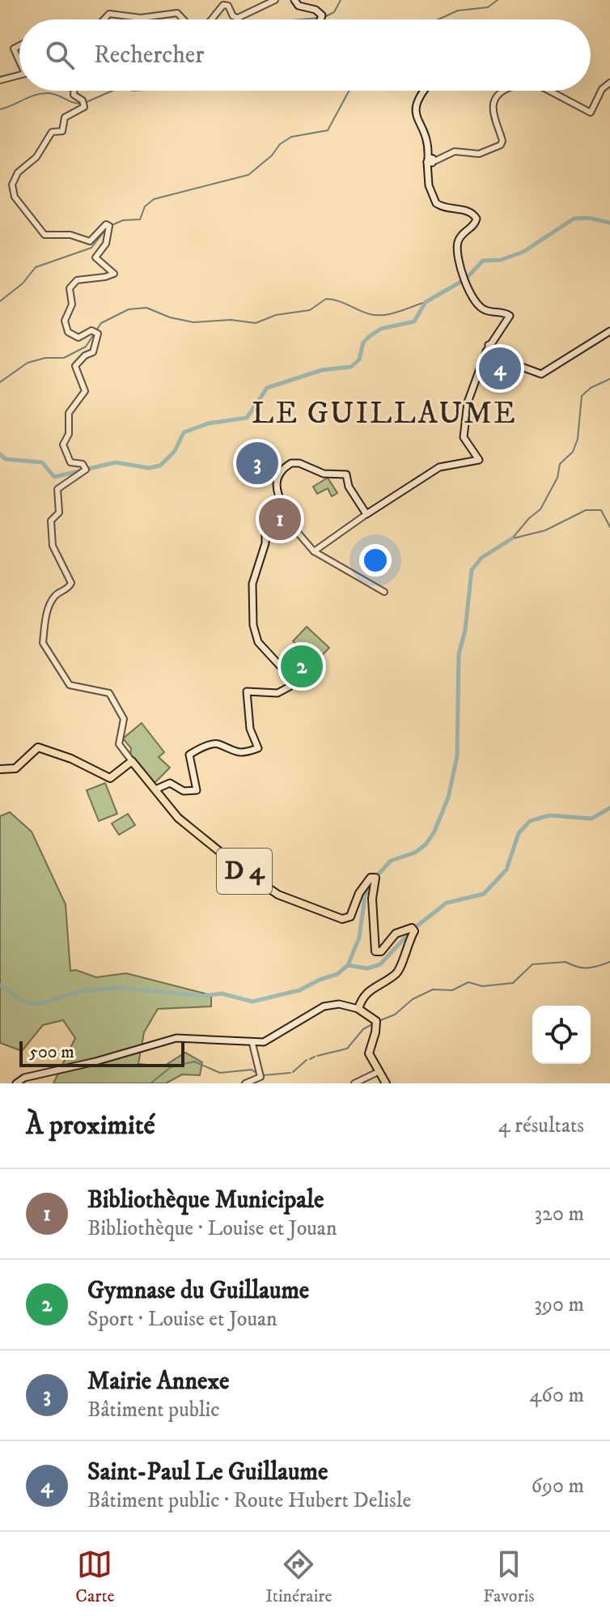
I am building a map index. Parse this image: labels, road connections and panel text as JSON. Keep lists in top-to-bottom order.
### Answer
{
  "streets": {
    "main road": ["D 4"]
  },
  "districts": ["LE GUILLAUME"],
  "scale_bar": "500 m",
  "page": {
    "search": "Rechercher",
    "pins": [
      "4",
      "3",
      "1",
      "2"
    ],
    "scale": "500 m",
    "heading": ["À proximité", "4 résultats"],
    "list": [
      {
        "mark": "1",
        "name": "Bibliothèque Municipale",
        "note": "Bibliothèque · Louise et Jouan",
        "value": "320 m"
      },
      {
        "mark": "2",
        "name": "Gymnase du Guillaume",
        "note": "Sport · Louise et Jouan",
        "value": "390 m"
      },
      {
        "mark": "3",
        "name": "Mairie Annexe",
        "note": "Bâtiment public",
        "value": "460 m"
      },
      {
        "mark": "4",
        "name": "Saint-Paul Le Guillaume",
        "note": "Bâtiment public · Route Hubert Delisle",
        "value": "690 m"
      }
    ],
    "nav": ["Carte", "Itinéraire", "Favoris"]
  }
}
